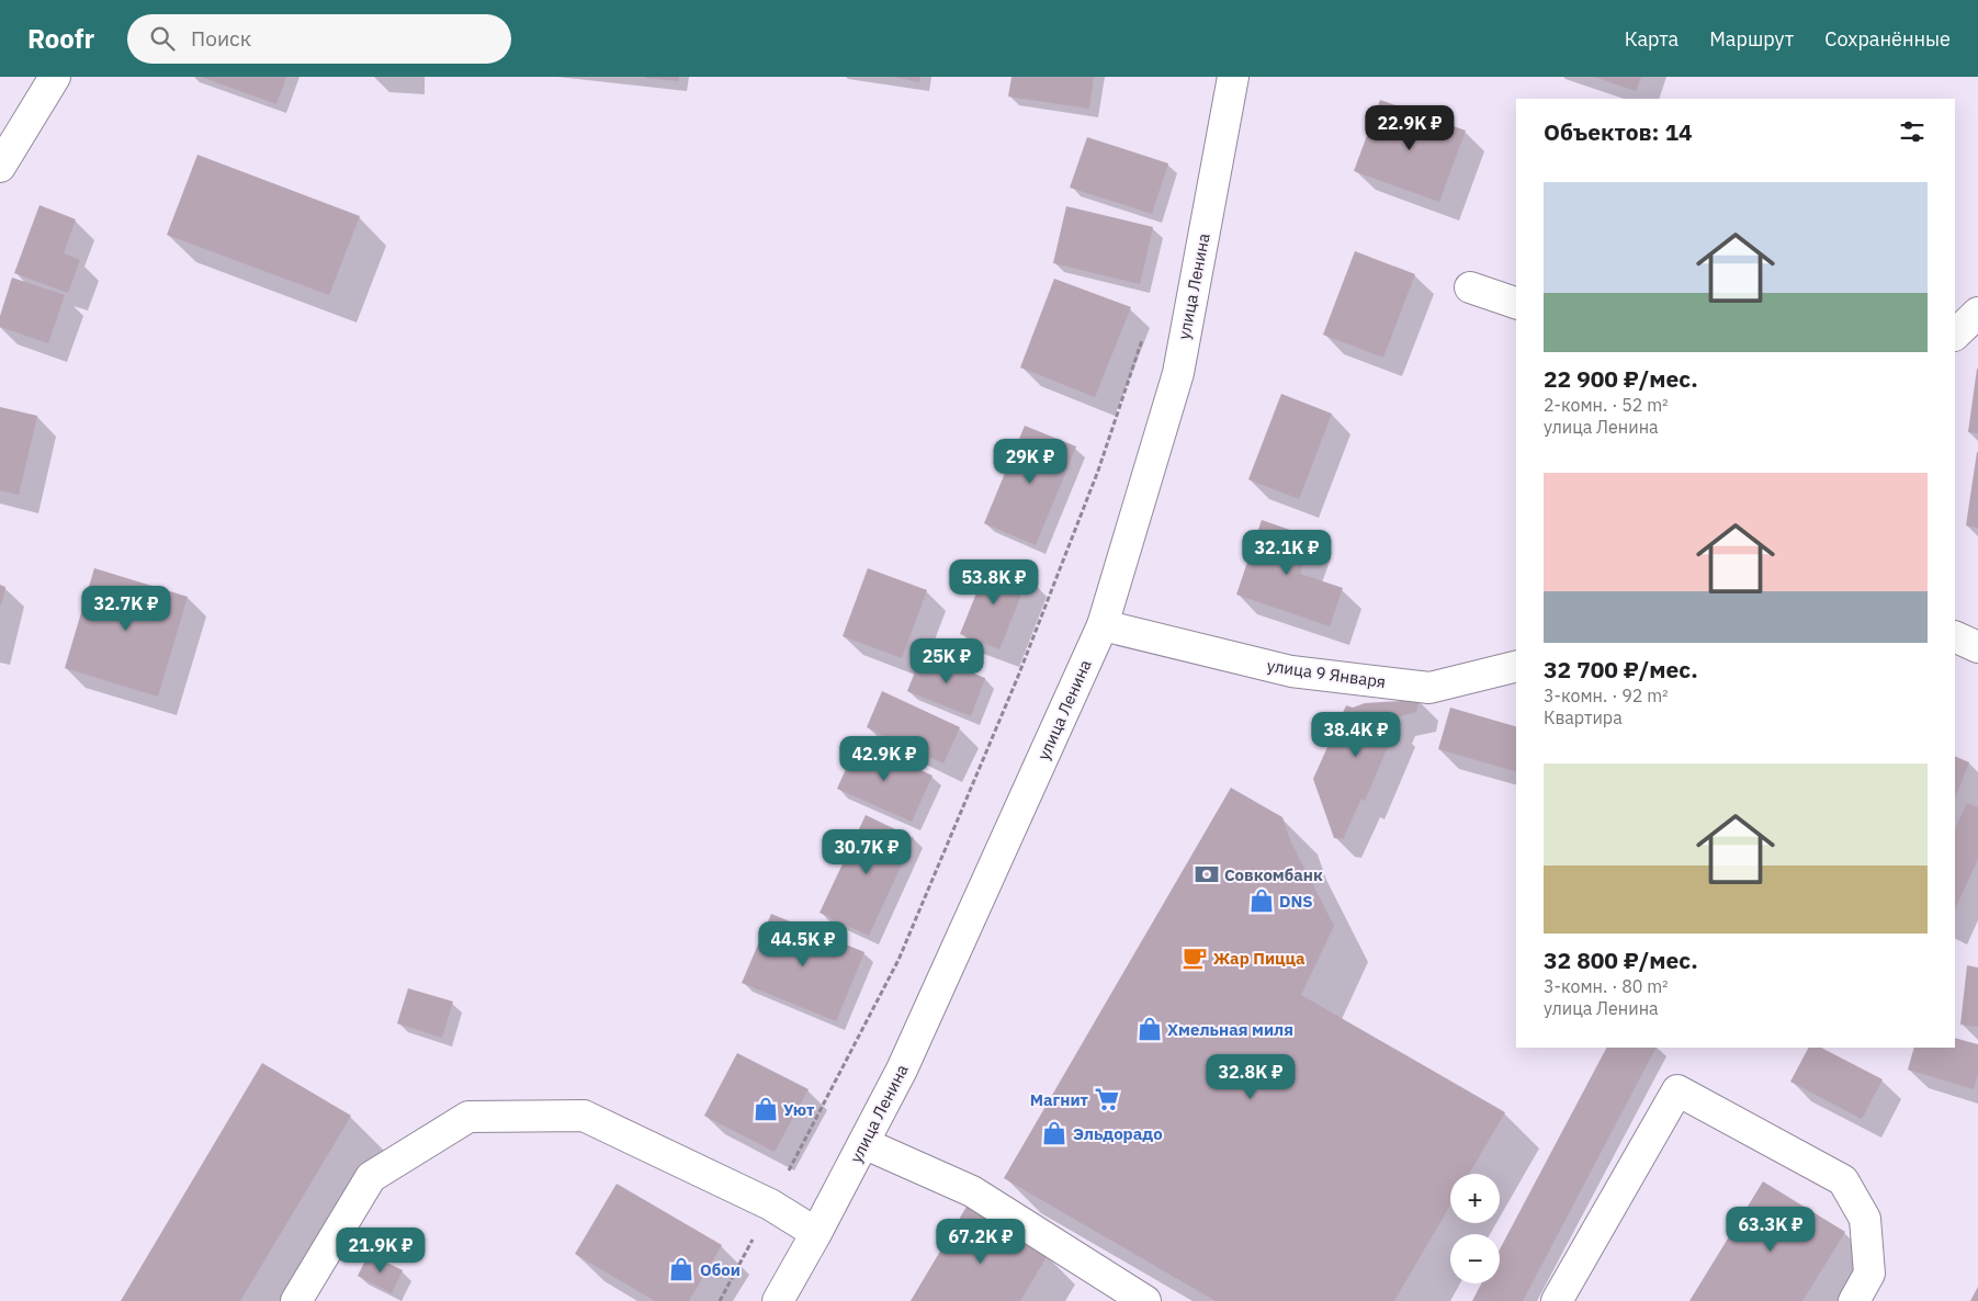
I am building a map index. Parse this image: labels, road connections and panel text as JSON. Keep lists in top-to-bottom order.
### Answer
{
  "streets": {
    "main road": ["улица Ленина", "улица 9 Января"]
  },
  "crossings": [
    ["улица Ленина", "улица 9 Января"]
  ],
  "places": {
    "bank": ["Совкомбанк"],
    "shop": [
      "DNS",
      "Хмельная миля",
      "Уют",
      "Эльдорадо",
      "Обои"
    ],
    "cafe": ["Жар Пицца"],
    "supermarket": ["Магнит"]
  },
  "page": {
    "header": "Roofr",
    "search": "Поиск",
    "nav": ["Карта", "Маршрут", "Сохранённые"],
    "heading": "Объектов: 14",
    "price": [
      "22.9K ₽",
      "29K ₽",
      "32.1K ₽",
      "53.8K ₽",
      "32.7K ₽",
      "25K ₽",
      "38.4K ₽",
      "42.9K ₽",
      "30.7K ₽",
      "44.5K ₽",
      "32.8K ₽",
      "63.3K ₽",
      "67.2K ₽",
      "21.9K ₽"
    ],
    "list": [
      {
        "name": "22 900 ₽/мес.",
        "note": "2-комн. · 52 m² · улица Ленина"
      },
      {
        "name": "32 700 ₽/мес.",
        "note": "3-комн. · 92 m² · Квартира"
      },
      {
        "name": "32 800 ₽/мес.",
        "note": "3-комн. · 80 m² · улица Ленина"
      }
    ],
    "map_buttons": ["+", "−"]
  }
}
